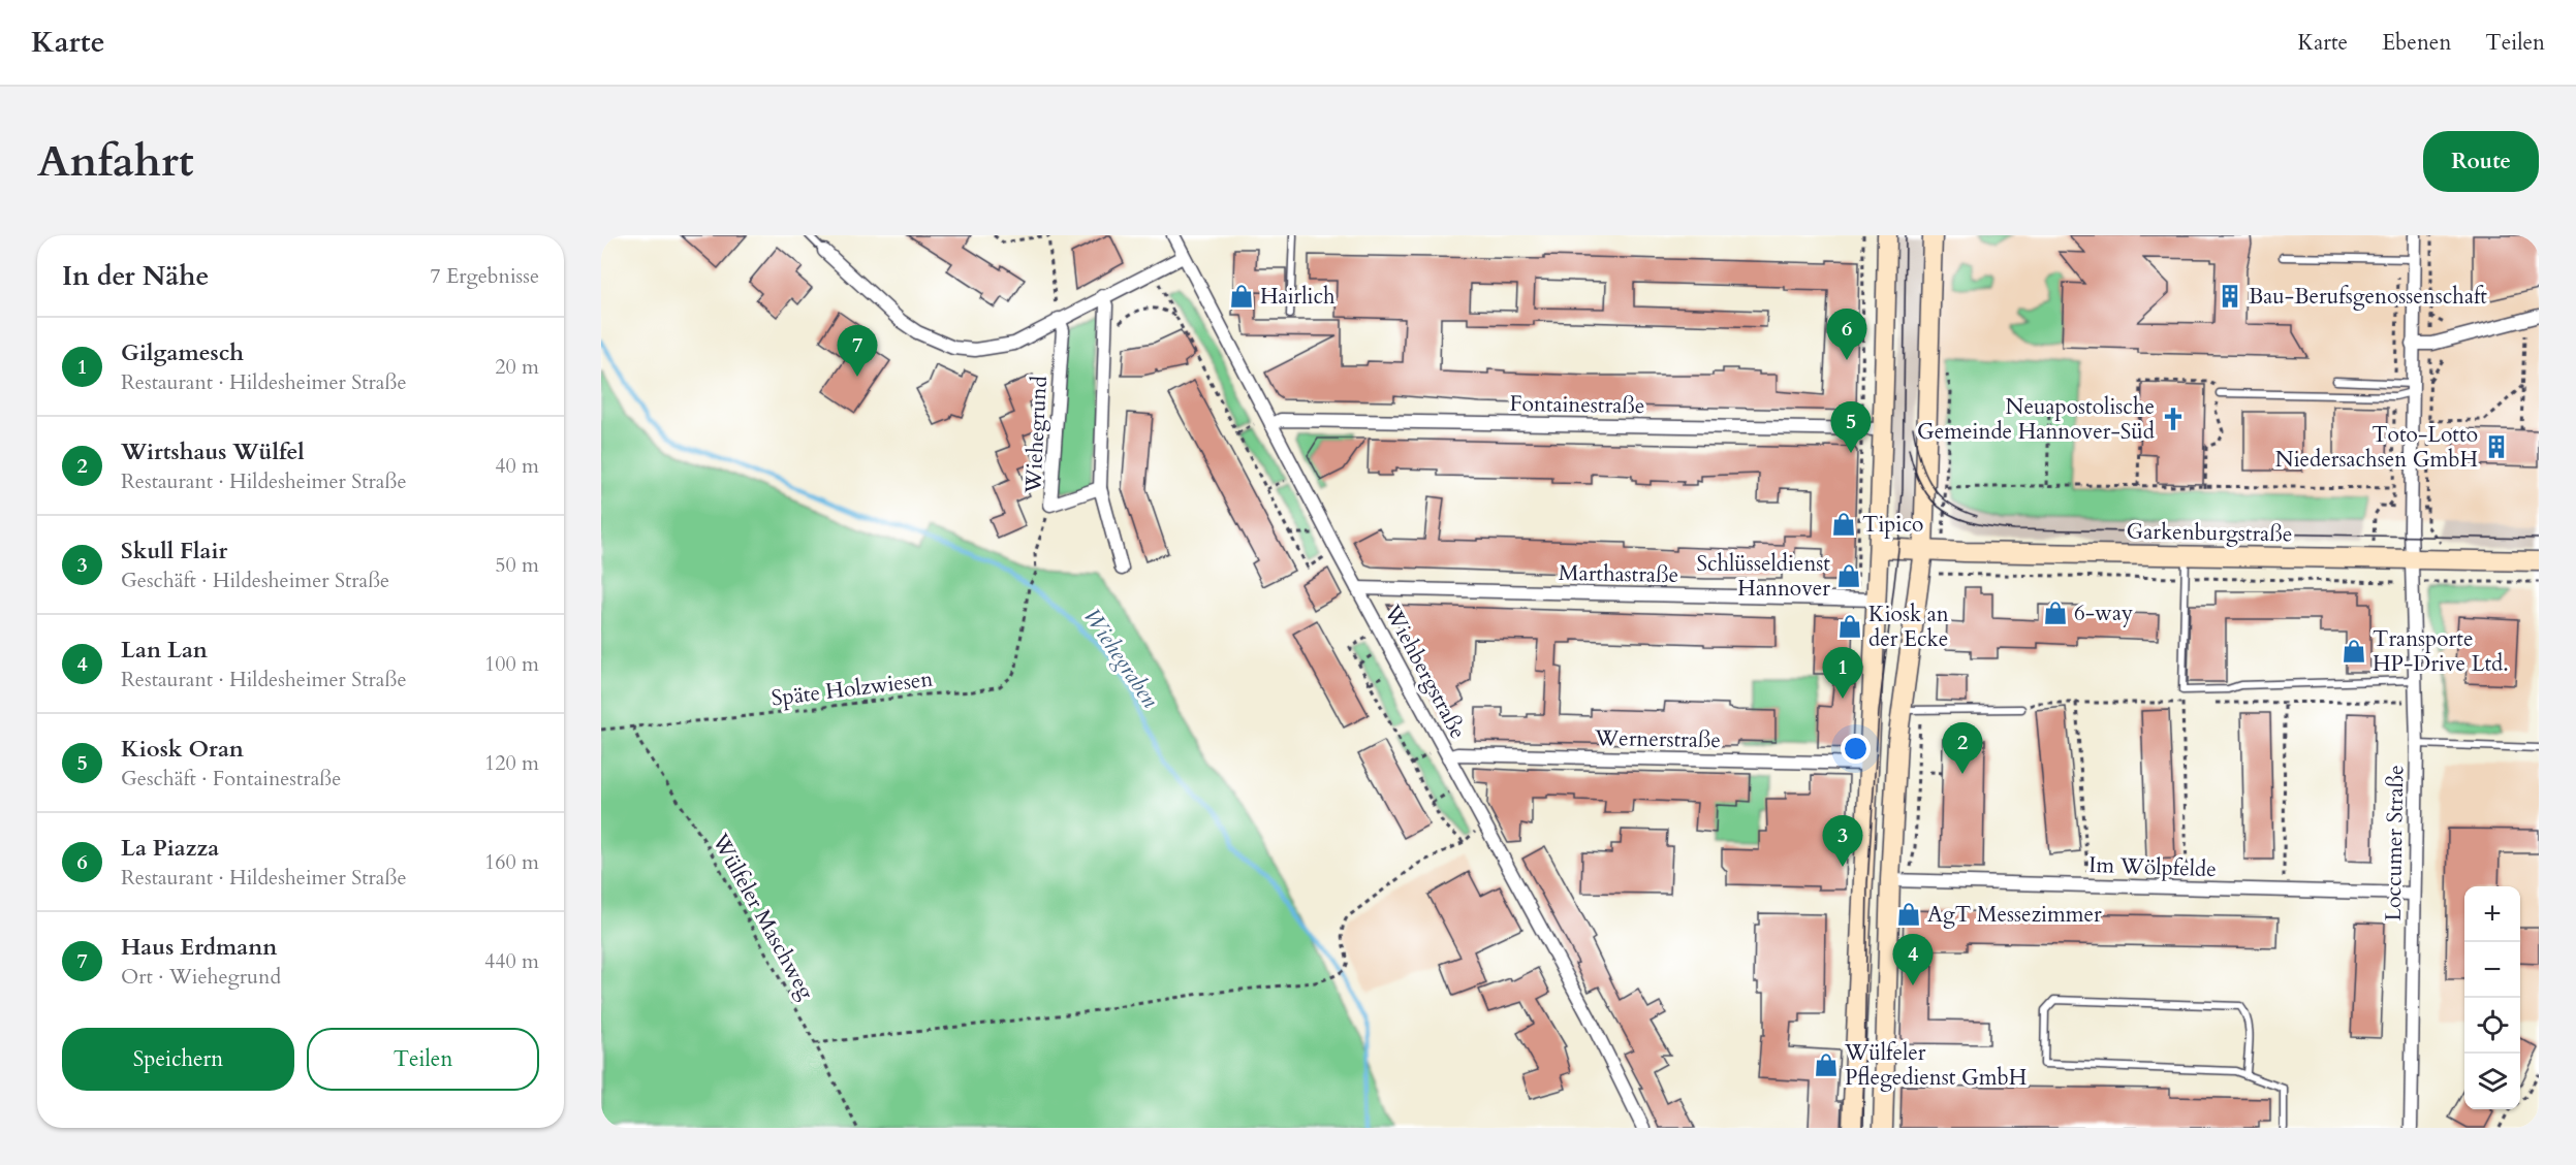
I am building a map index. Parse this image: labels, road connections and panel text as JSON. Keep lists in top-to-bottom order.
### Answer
{
  "streets": {
    "main road": ["Garkenburgstraße"],
    "street": [
      "Fontainestraße",
      "Wiehegrund",
      "Marthastraße",
      "Wiehbergstraße",
      "Wernerstraße",
      "Loccumer Straße",
      "Im Wölpfelde"
    ],
    "path": ["Späte Holzwiesen", "Wülfeler Maschweg"]
  },
  "crossings": [
    ["Fontainestraße", "Wiehbergstraße"],
    ["Wiehegrund", "Späte Holzwiesen"],
    ["Garkenburgstraße", "Loccumer Straße"],
    ["Marthastraße", "Wiehbergstraße"],
    ["Wiehbergstraße", "Wernerstraße"],
    ["Späte Holzwiesen", "Wülfeler Maschweg"],
    ["Loccumer Straße", "Im Wölpfelde"]
  ],
  "water": ["Wiehegraben"],
  "places": {
    "shop": [
      "Hairlich",
      "Tipico",
      "Schlüsseldienst Hannover",
      "6-way",
      "Kiosk an der Ecke",
      "Transporte HP-Drive Ltd.",
      "AgT Messezimmer",
      "Wülfeler Pflegedienst GmbH"
    ],
    "building": ["Bau-Berufsgenossenschaft", "Toto-Lotto Niedersachsen GmbH"],
    "church": ["Neuapostolische Gemeinde Hannover-Süd"]
  },
  "page": {
    "header": "Karte",
    "nav": ["Karte", "Ebenen", "Teilen"],
    "buttons": [
      "Route",
      ["Speichern", "Teilen"]
    ],
    "title": "Anfahrt",
    "heading": ["In der Nähe", "7 Ergebnisse"],
    "pins": [
      "6",
      "7",
      "5",
      "1",
      "2",
      "3",
      "4"
    ],
    "list": [
      {
        "mark": "1",
        "name": "Gilgamesch",
        "note": "Restaurant · Hildesheimer Straße",
        "value": "20 m"
      },
      {
        "mark": "2",
        "name": "Wirtshaus Wülfel",
        "note": "Restaurant · Hildesheimer Straße",
        "value": "40 m"
      },
      {
        "mark": "3",
        "name": "Skull Flair",
        "note": "Geschäft · Hildesheimer Straße",
        "value": "50 m"
      },
      {
        "mark": "4",
        "name": "Lan Lan",
        "note": "Restaurant · Hildesheimer Straße",
        "value": "100 m"
      },
      {
        "mark": "5",
        "name": "Kiosk Oran",
        "note": "Geschäft · Fontainestraße",
        "value": "120 m"
      },
      {
        "mark": "6",
        "name": "La Piazza",
        "note": "Restaurant · Hildesheimer Straße",
        "value": "160 m"
      },
      {
        "mark": "7",
        "name": "Haus Erdmann",
        "note": "Ort · Wiehegrund",
        "value": "440 m"
      }
    ],
    "map_buttons": ["+", "−"]
  }
}
